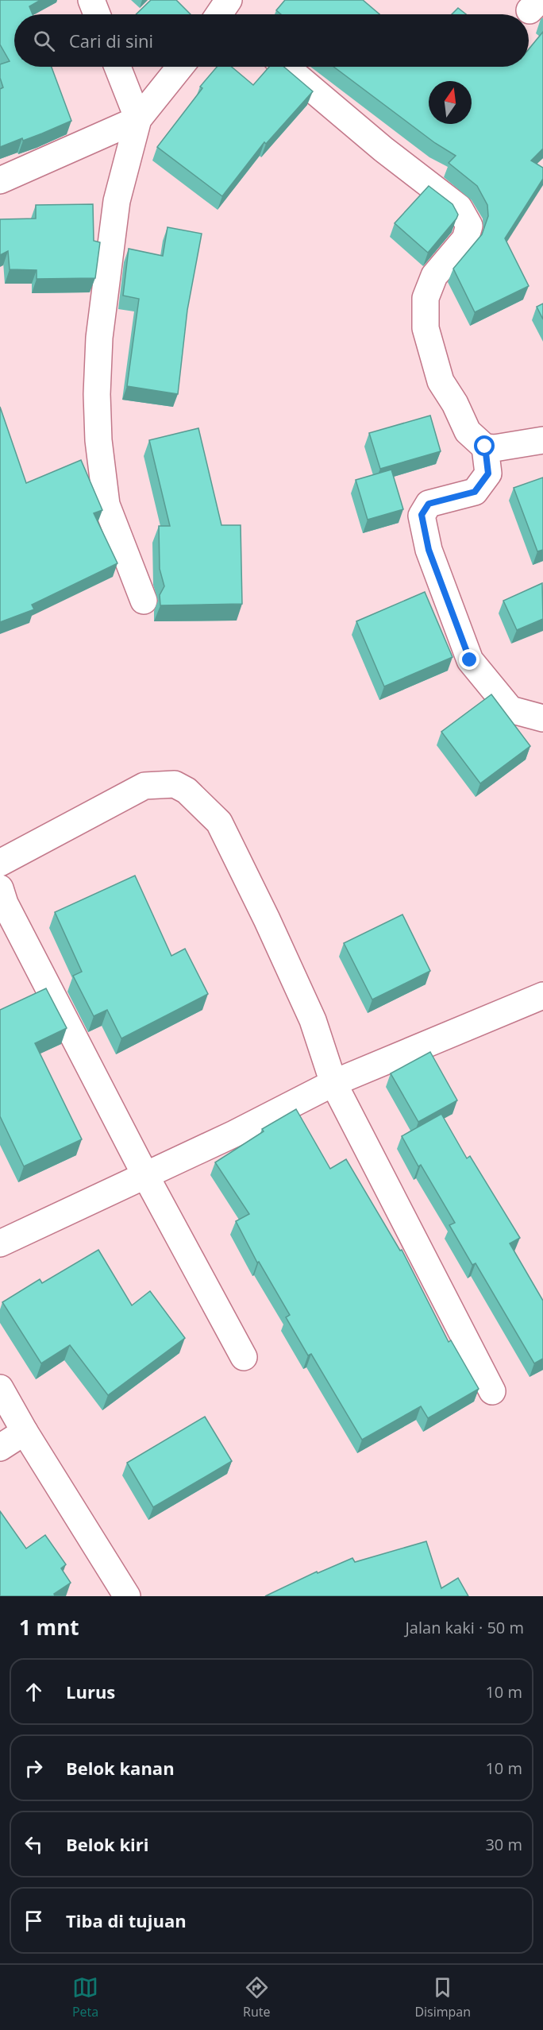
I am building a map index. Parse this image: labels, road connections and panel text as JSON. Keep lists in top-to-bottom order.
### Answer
{
  "north": "top",
  "page": {
    "search": "Cari di sini",
    "heading": ["1 mnt", "Jalan kaki · 50 m"],
    "list": [
      ["Lurus", "10 m"],
      ["Belok kanan", "10 m"],
      ["Belok kiri", "30 m"],
      "Tiba di tujuan"
    ],
    "nav": ["Peta", "Rute", "Disimpan"]
  }
}
